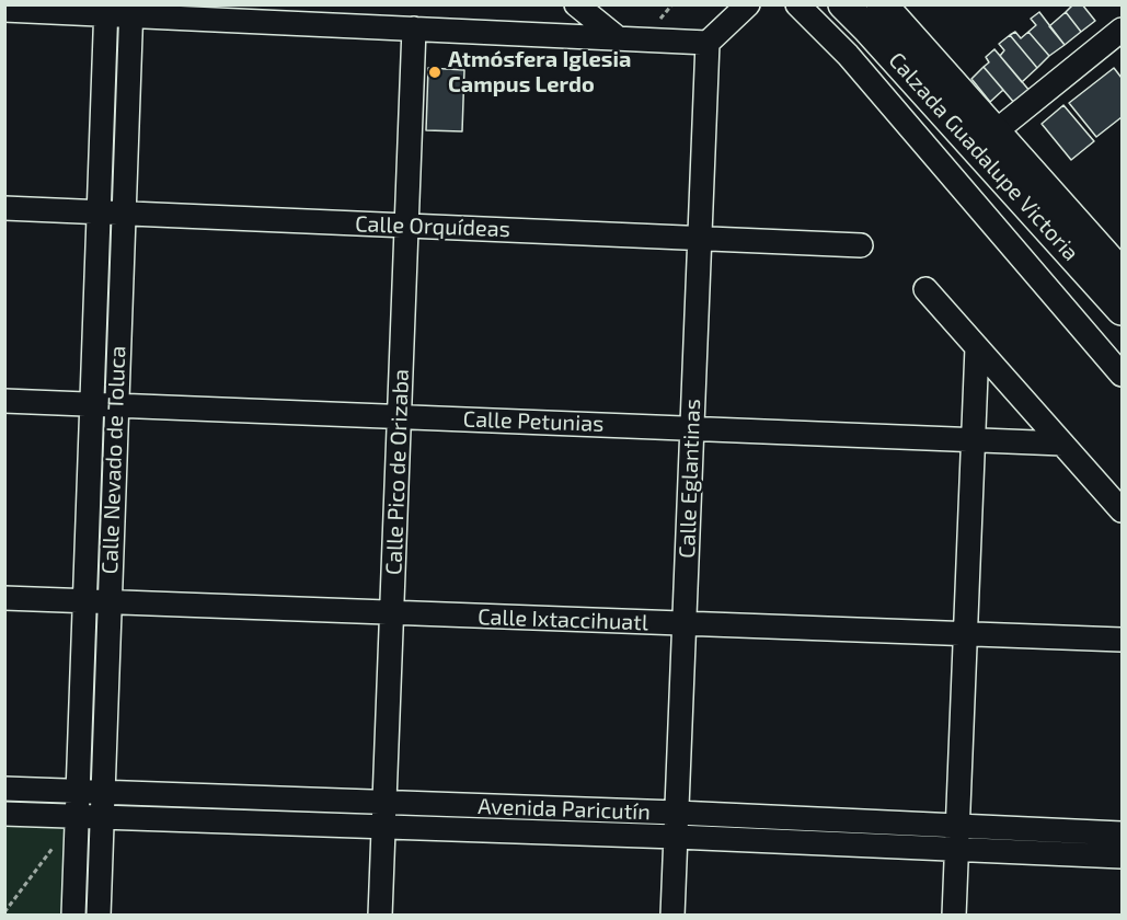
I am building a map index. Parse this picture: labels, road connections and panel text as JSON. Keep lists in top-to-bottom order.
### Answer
{
  "streets": {
    "main road": ["Calzada Guadalupe Victoria"],
    "street": [
      "Calle Orquídeas",
      "Calle Petunias",
      "Calle Nevado de Toluca",
      "Calle Pico de Orizaba",
      "Calle Eglantinas",
      "Calle Ixtaccihuatl",
      "Avenida Paricutín"
    ]
  },
  "crossings": [
    ["Calle Orquídeas", "Calle Nevado de Toluca"],
    ["Calle Orquídeas", "Calle Pico de Orizaba"],
    ["Calle Orquídeas", "Calle Eglantinas"],
    ["Calle Petunias", "Calle Nevado de Toluca"],
    ["Calle Petunias", "Calle Pico de Orizaba"],
    ["Calle Petunias", "Calle Eglantinas"],
    ["Calle Nevado de Toluca", "Calle Ixtaccihuatl"],
    ["Calle Nevado de Toluca", "Avenida Paricutín"],
    ["Calle Pico de Orizaba", "Calle Ixtaccihuatl"],
    ["Calle Pico de Orizaba", "Avenida Paricutín"],
    ["Calle Eglantinas", "Calle Ixtaccihuatl"],
    ["Calle Eglantinas", "Avenida Paricutín"]
  ],
  "places": ["Atmósfera Iglesia Campus Lerdo"]
}
